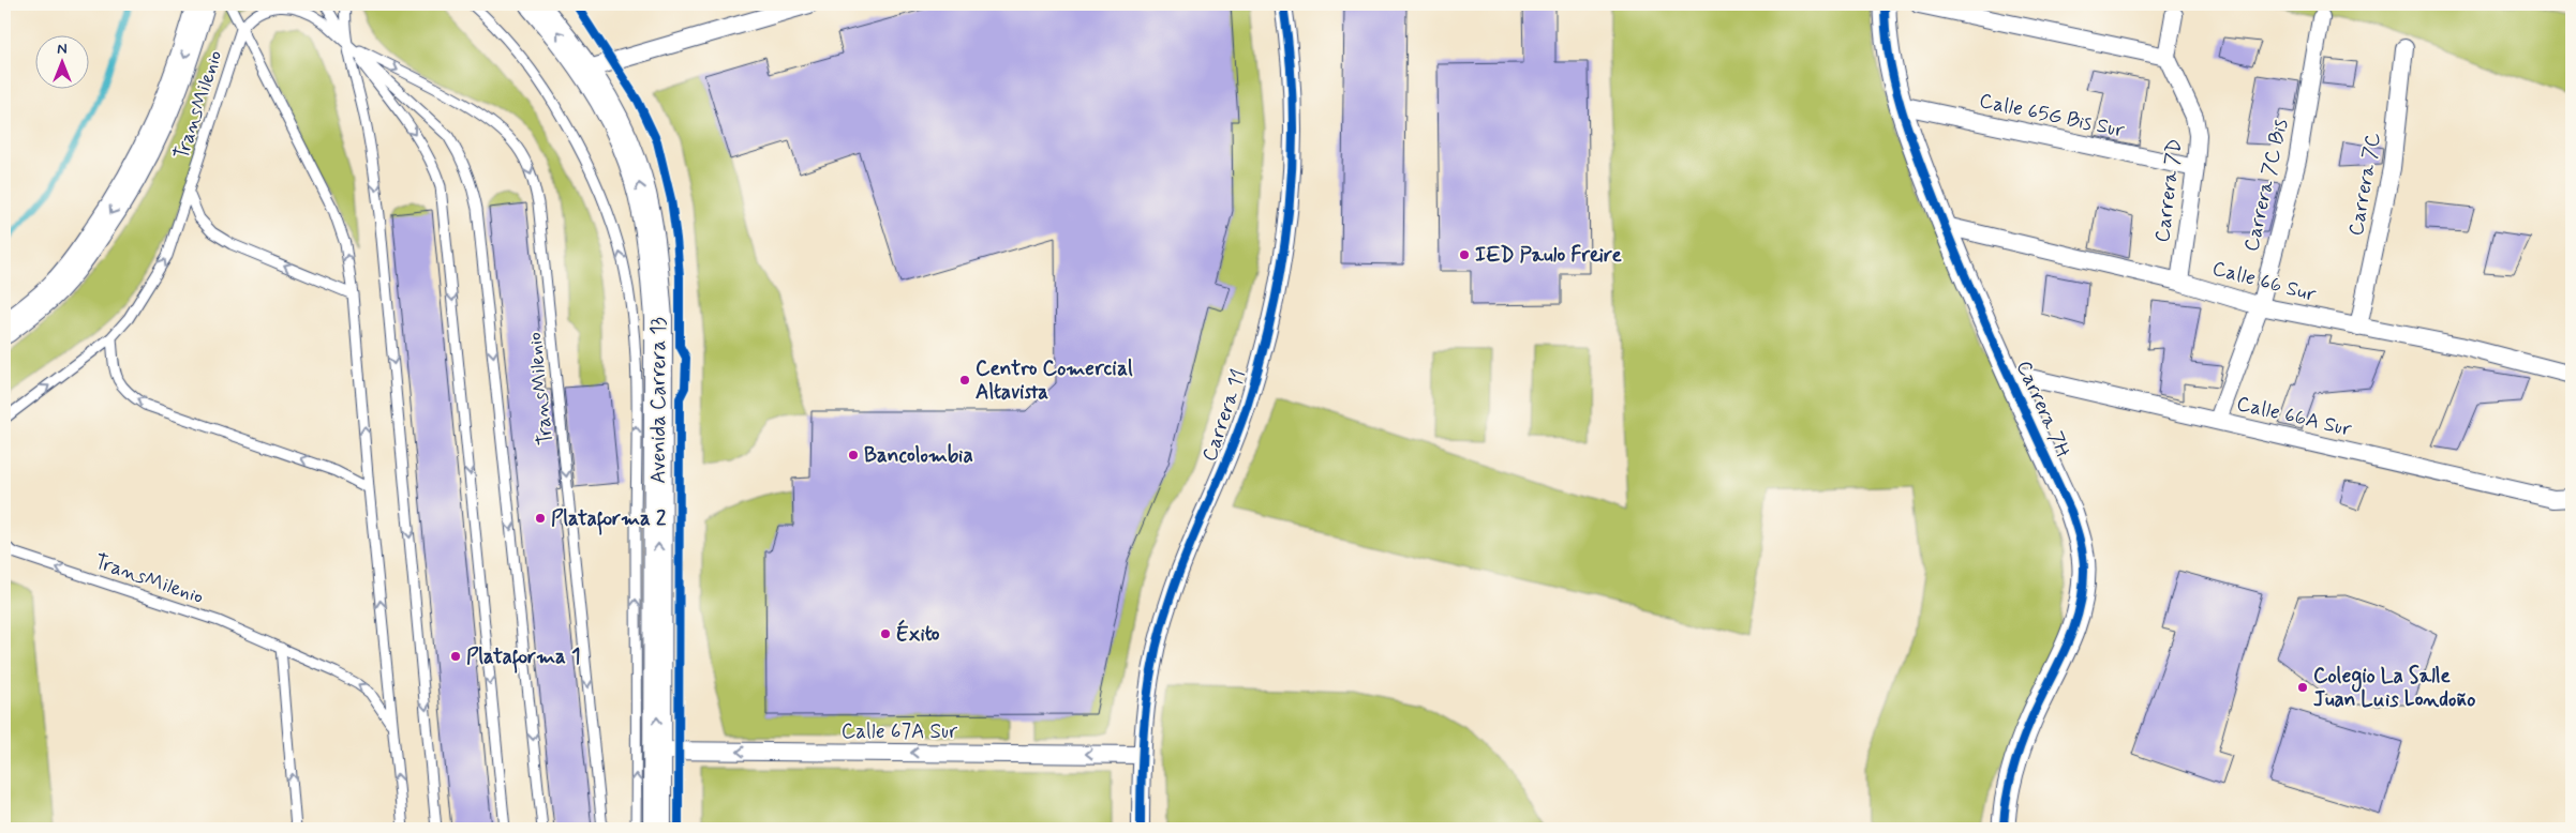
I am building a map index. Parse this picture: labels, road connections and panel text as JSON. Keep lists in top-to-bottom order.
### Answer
{
  "streets": {
    "main road": ["Avenida Carrera 13"],
    "street": [
      "Calle 65G Bis Sur",
      "Carrera 7C",
      "Carrera 7C Bis",
      "Carrera 7D",
      "Calle 66 Sur",
      "Carrera 7H",
      "Carrera 11",
      "Calle 66A Sur",
      "Calle 67A Sur"
    ],
    "lane": ["TransMilenio"]
  },
  "crossings": [
    ["Calle 65G Bis Sur", "Carrera 7D"],
    ["Calle 65G Bis Sur", "Carrera 7H"],
    ["Carrera 7C", "Calle 66 Sur"],
    ["Carrera 7C Bis", "Calle 66 Sur"],
    ["Carrera 7C Bis", "Calle 66A Sur"],
    ["Carrera 7D", "Calle 66 Sur"],
    ["Calle 66 Sur", "Carrera 7H"],
    ["Avenida Carrera 13", "Calle 67A Sur"],
    ["Carrera 7H", "Calle 66A Sur"],
    ["Carrera 11", "Calle 67A Sur"]
  ],
  "one_way": ["Avenida Carrera 13", "Calle 67A Sur"],
  "places": [
    "IED Paulo Freire",
    "Centro Comercial Altavista",
    "Bancolombia",
    "Plataforma 2",
    "Éxito",
    "Plataforma 1",
    "Colegio La Salle Juan Luis Londoño"
  ],
  "north": "top"
}
